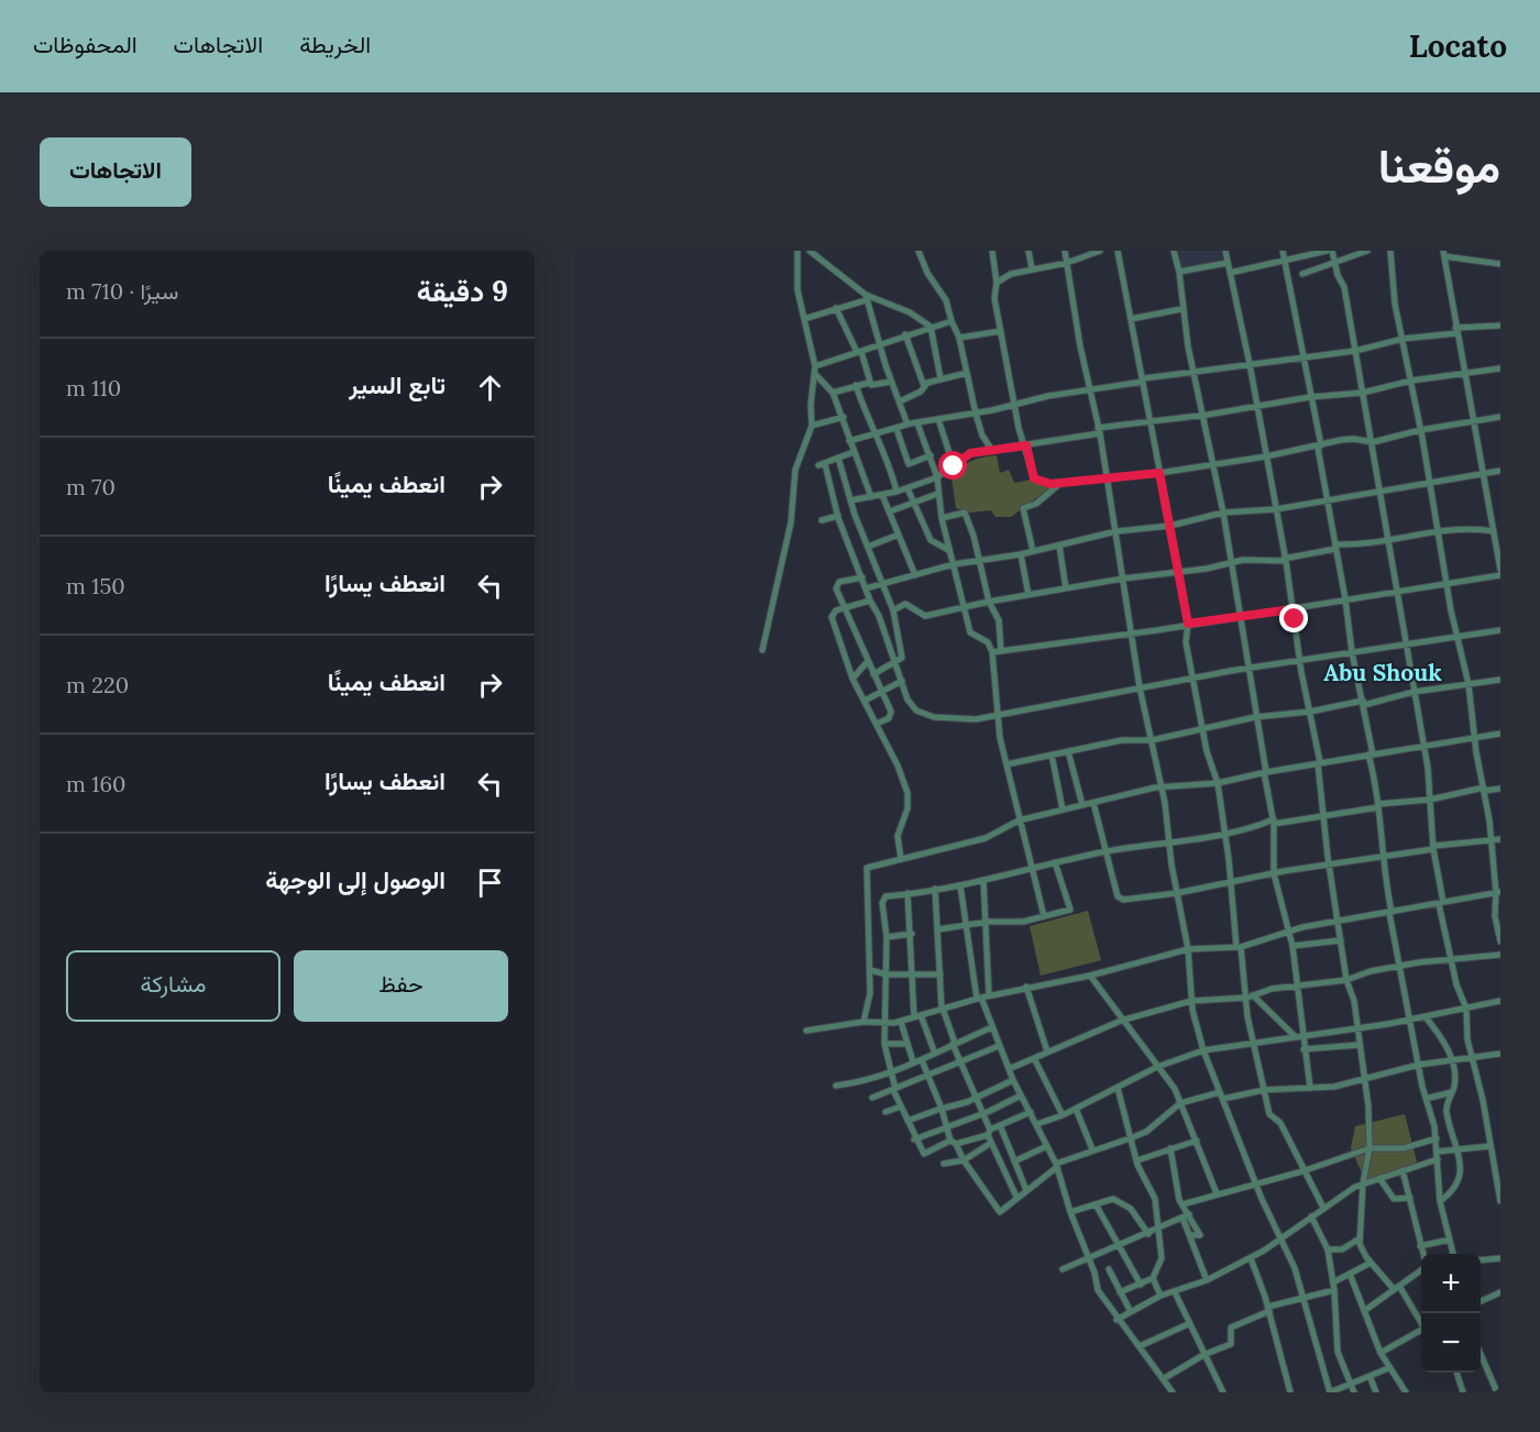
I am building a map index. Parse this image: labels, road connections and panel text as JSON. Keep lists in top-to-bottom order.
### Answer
{
  "districts": ["Abu Shouk"],
  "page": {
    "header": "Locato",
    "nav": ["الخريطة", "الاتجاهات", "المحفوظات"],
    "title": "موقعنا",
    "buttons": [
      "الاتجاهات",
      ["حفظ", "مشاركة"]
    ],
    "heading": ["9 دقيقة", "سيرًا · 710 m"],
    "list": [
      ["تابع السير", "110 m"],
      ["انعطف يمينًا", "70 m"],
      ["انعطف يسارًا", "150 m"],
      ["انعطف يمينًا", "220 m"],
      ["انعطف يسارًا", "160 m"],
      "الوصول إلى الوجهة"
    ],
    "map_buttons": ["+", "−"]
  }
}
